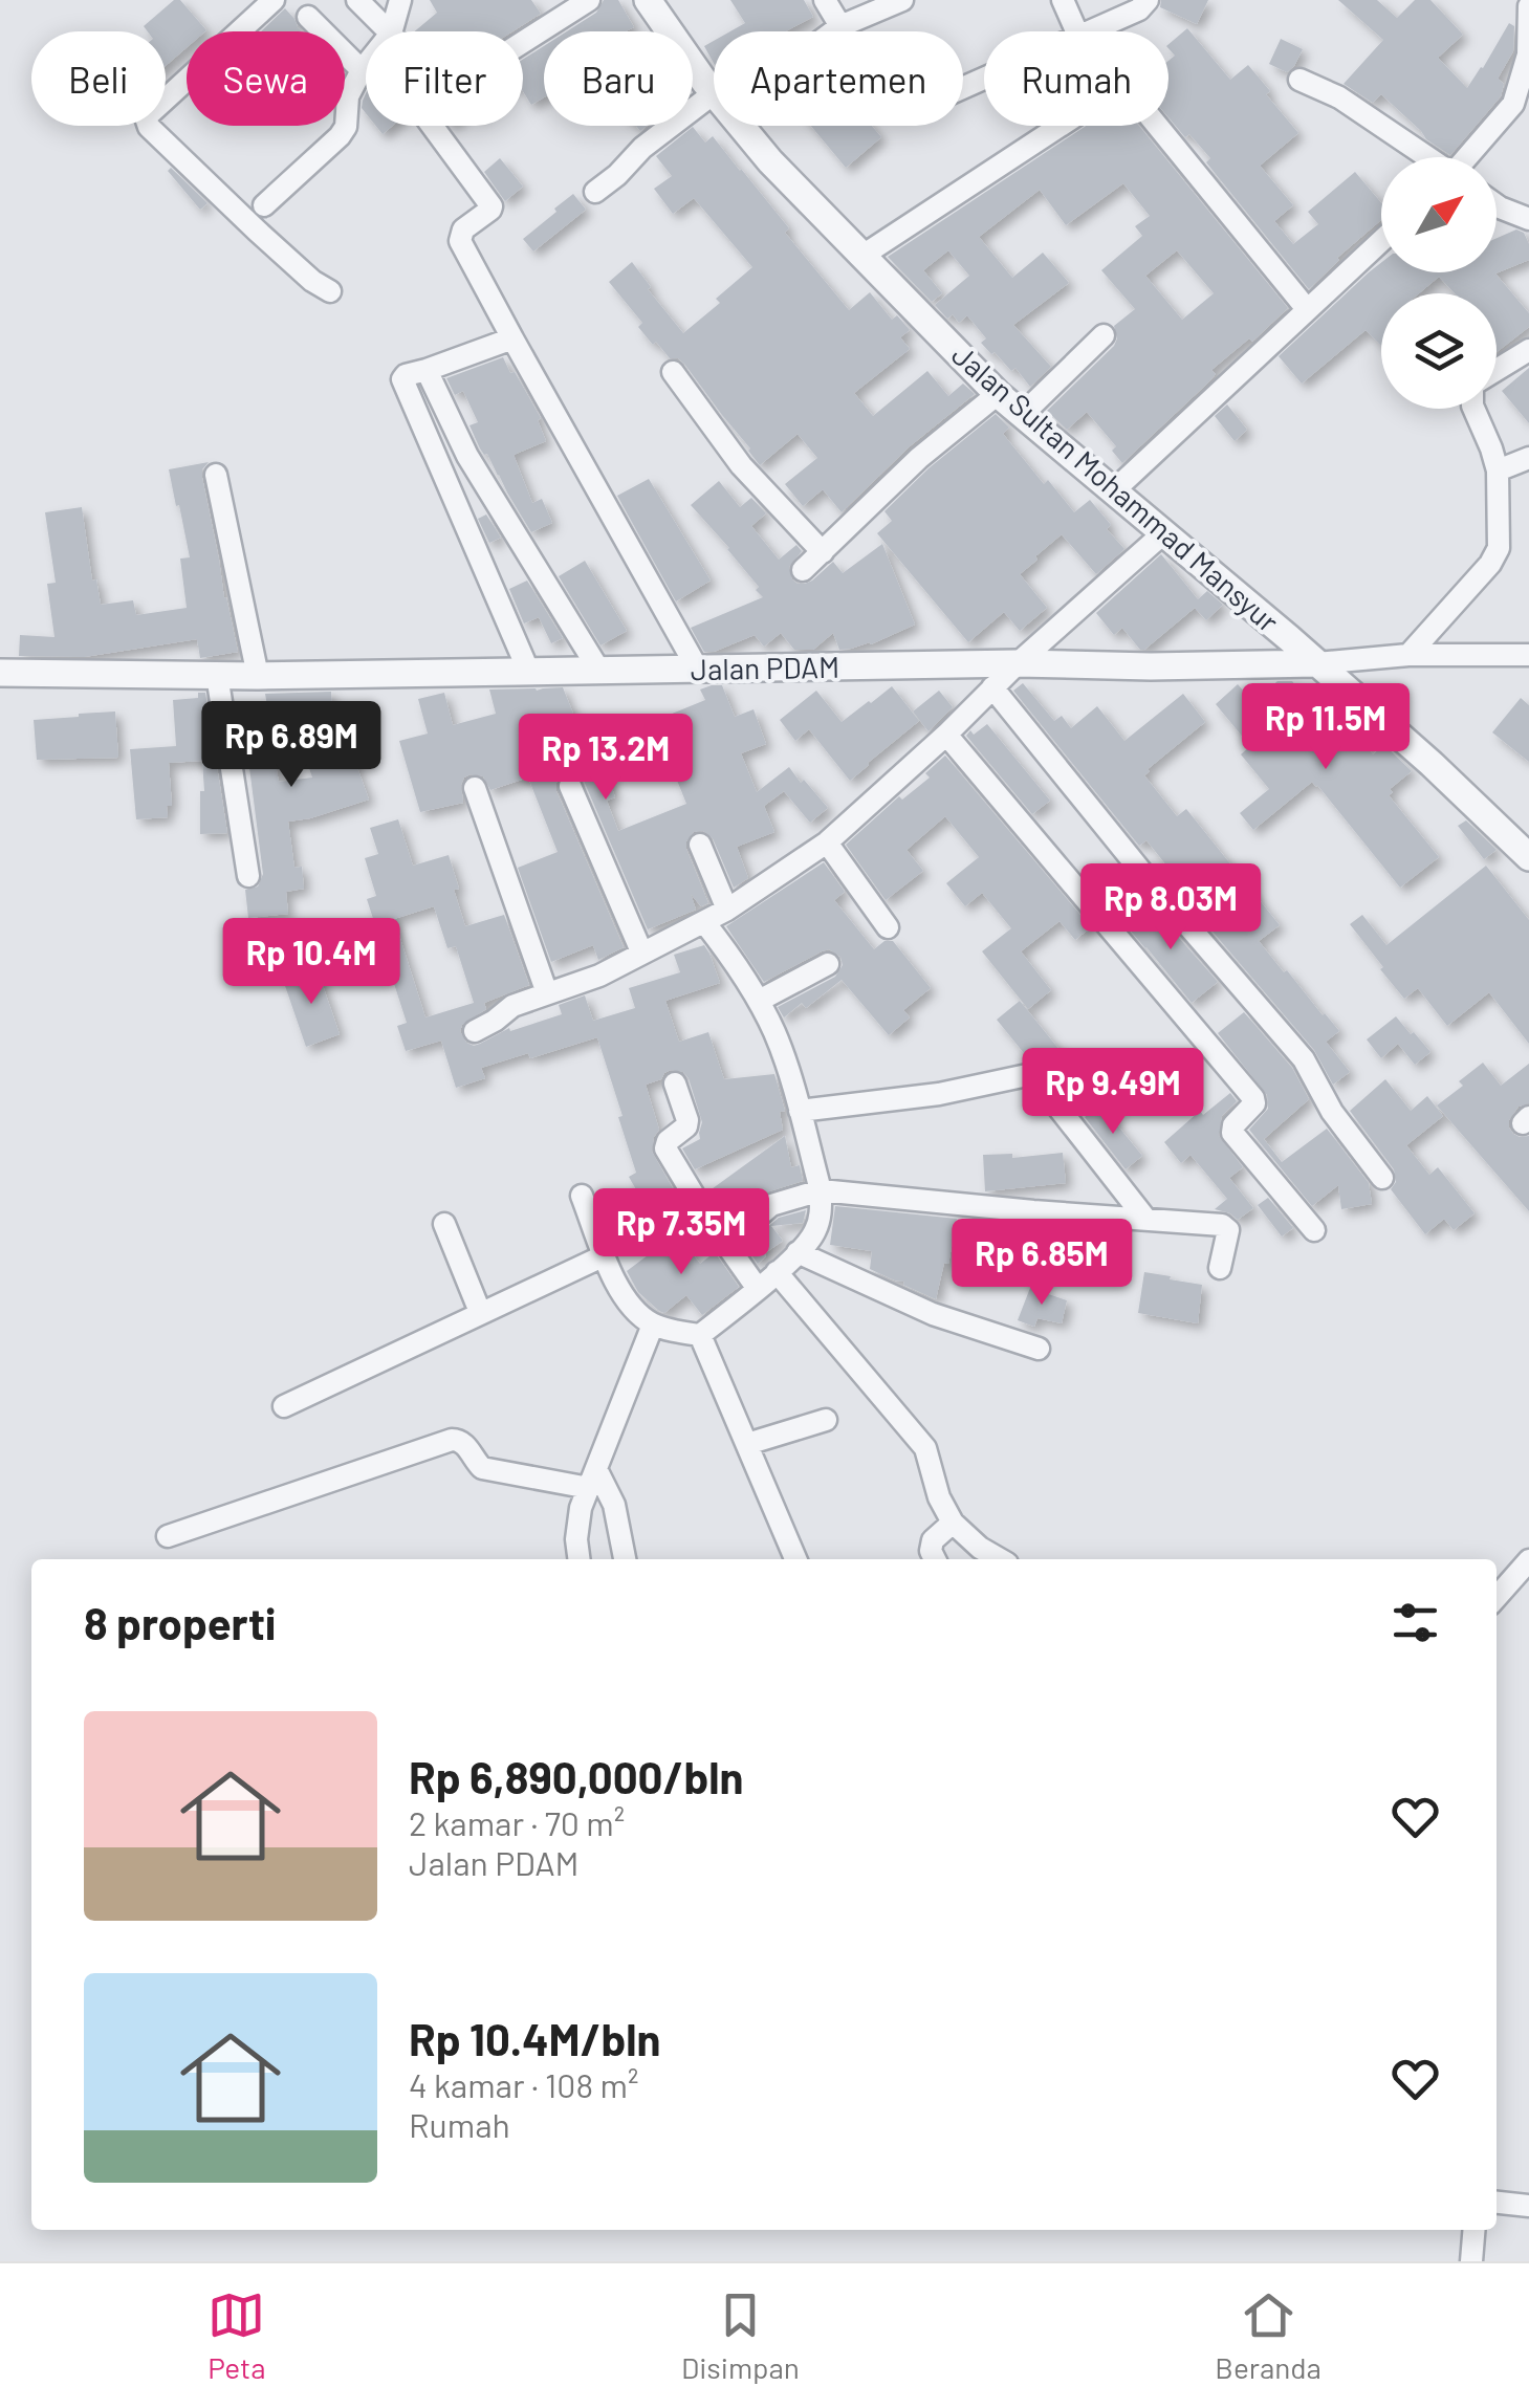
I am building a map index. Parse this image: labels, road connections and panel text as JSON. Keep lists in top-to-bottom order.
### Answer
{
  "streets": {
    "street": ["Jalan Sultan Mohammad Mansyur", "Jalan PDAM"]
  },
  "crossings": [
    ["Jalan Sultan Mohammad Mansyur", "Jalan PDAM"]
  ],
  "north": "top right",
  "page": {
    "chip": [
      "Beli",
      "Sewa",
      "Filter",
      "Baru",
      "Apartemen",
      "Rumah"
    ],
    "price": [
      "Rp 11.5M",
      "Rp 6.89M",
      "Rp 13.2M",
      "Rp 8.03M",
      "Rp 10.4M",
      "Rp 9.49M",
      "Rp 7.35M",
      "Rp 6.85M"
    ],
    "heading": "8 properti",
    "list": [
      {
        "name": "Rp 6,890,000/bln",
        "note": "2 kamar · 70 m² · Jalan PDAM"
      },
      {
        "name": "Rp 10.4M/bln",
        "note": "4 kamar · 108 m² · Rumah"
      }
    ],
    "tabs": ["Peta", "Disimpan", "Beranda"]
  }
}
